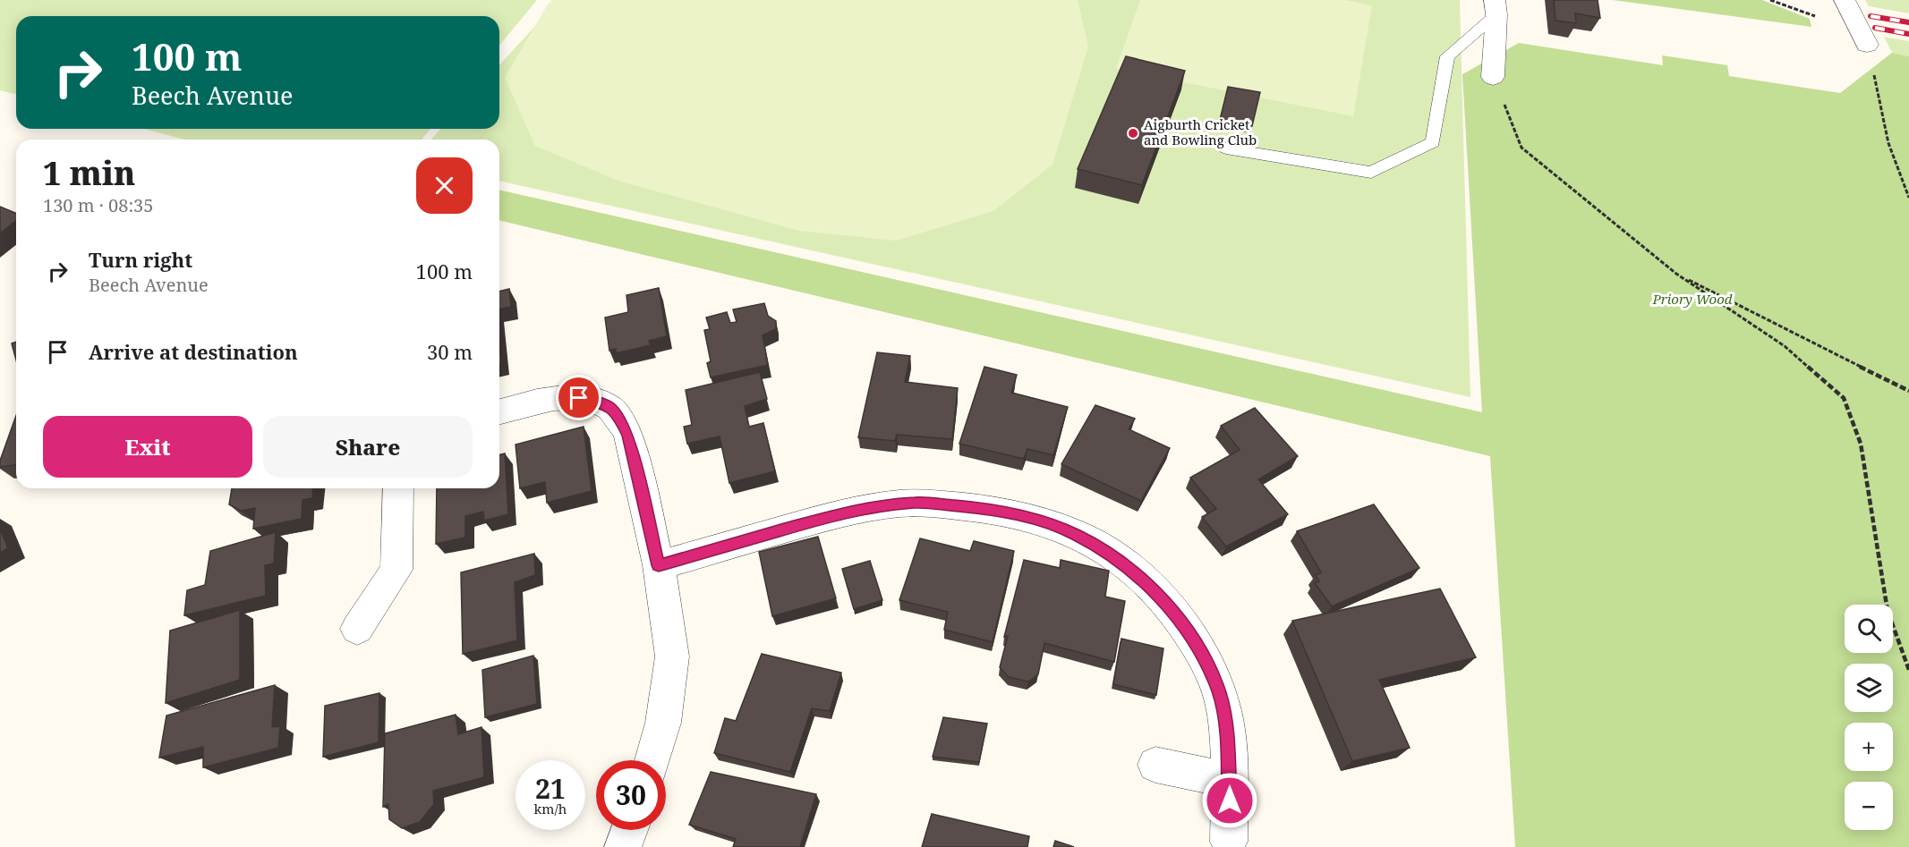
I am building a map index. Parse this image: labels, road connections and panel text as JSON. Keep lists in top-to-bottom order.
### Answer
{
  "parks": ["Priory Wood"],
  "places": ["Aigburth Cricket and Bowling Club"],
  "page": {
    "turn": ["100 m", "Beech Avenue"],
    "heading": ["1 min", "130 m · 08:35"],
    "list": [
      {
        "name": "Turn right",
        "note": "Beech Avenue",
        "value": "100 m"
      },
      {
        "name": "Arrive at destination",
        "value": "30 m"
      }
    ],
    "buttons": ["Exit", "Share"],
    "map_buttons": ["+", "−"],
    "speed": "21 km/h",
    "limit": "30"
  }
}
